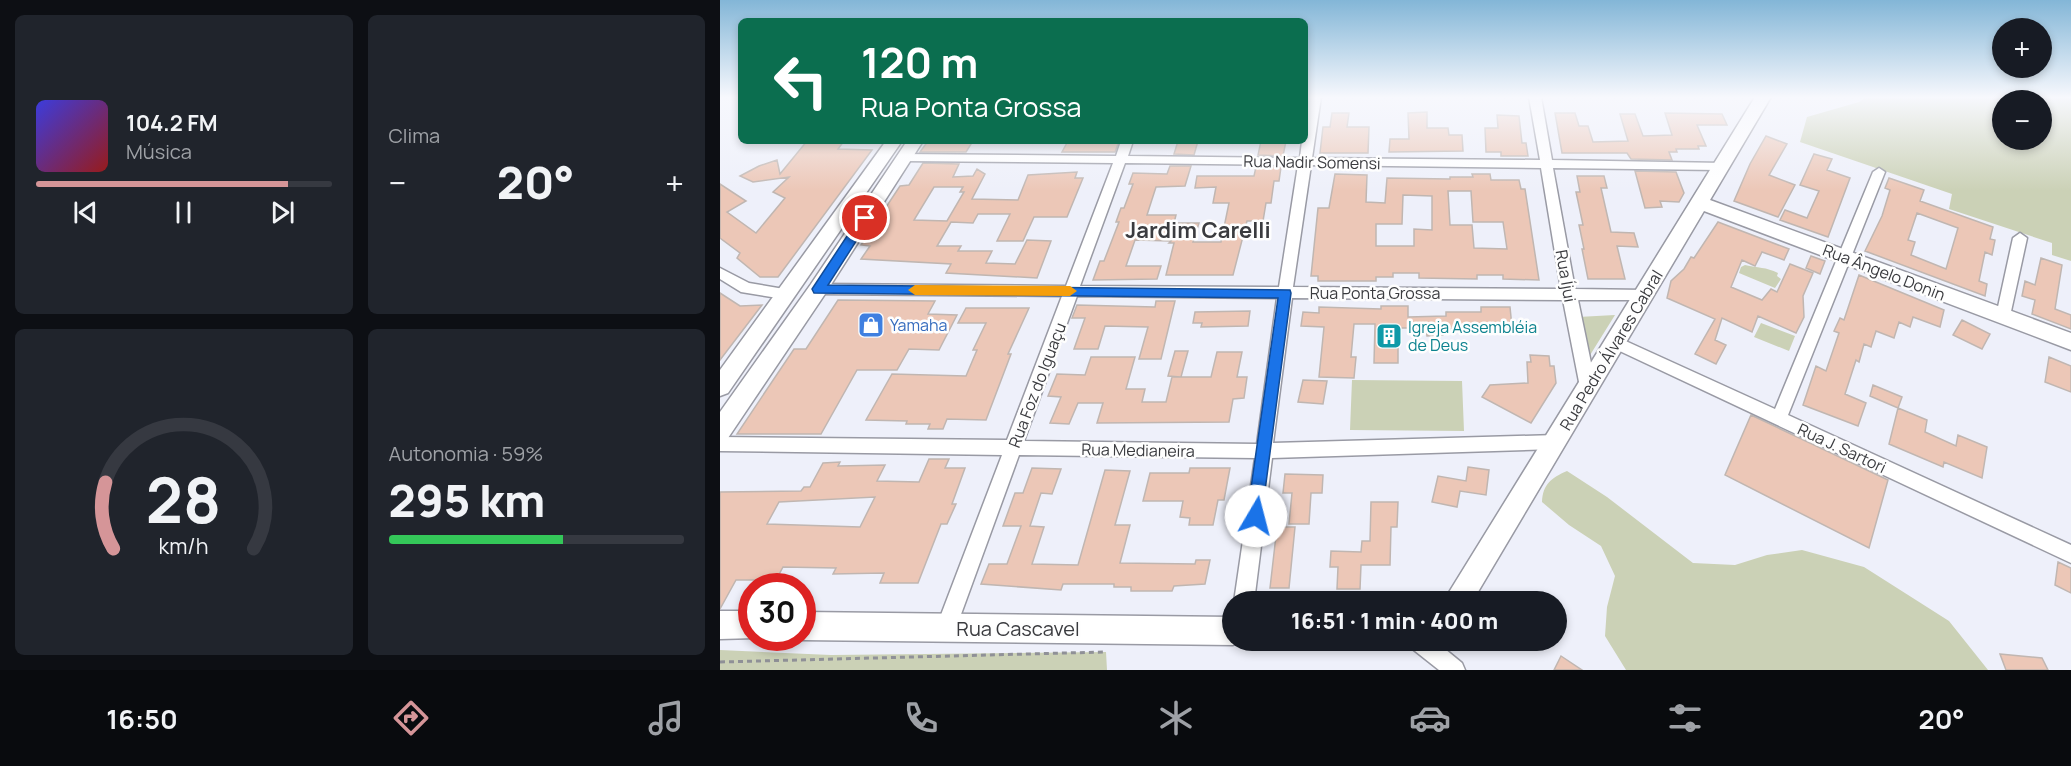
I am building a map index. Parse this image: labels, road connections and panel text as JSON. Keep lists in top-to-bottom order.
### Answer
{
  "streets": {
    "street": [
      "Rua Nadir Somensi",
      "Rua Ângelo Donin",
      "Rua Íjui",
      "Rua Ponta Grossa",
      "Rua Pedro Álvares Cabral",
      "Rua Foz do Iguaçu",
      "Rua J. Sartori",
      "Rua Medianeira",
      "Rua Cascavel"
    ]
  },
  "crossings": [
    ["Rua Nadir Somensi", "Rua Íjui"],
    ["Rua Nadir Somensi", "Rua Pedro Álvares Cabral"],
    ["Rua Nadir Somensi", "Rua Foz do Iguaçu"],
    ["Rua Ângelo Donin", "Rua Pedro Álvares Cabral"],
    ["Rua Íjui", "Rua Ponta Grossa"],
    ["Rua Íjui", "Rua Pedro Álvares Cabral"],
    ["Rua Ponta Grossa", "Rua Pedro Álvares Cabral"],
    ["Rua Ponta Grossa", "Rua Foz do Iguaçu"],
    ["Rua Pedro Álvares Cabral", "Rua J. Sartori"],
    ["Rua Pedro Álvares Cabral", "Rua Medianeira"],
    ["Rua Foz do Iguaçu", "Rua Medianeira"],
    ["Rua Foz do Iguaçu", "Rua Cascavel"]
  ],
  "districts": ["Jardim Carelli"],
  "places": {
    "shop": ["Yamaha"],
    "building": ["Igreja Assembléia de Deus"]
  },
  "page": {
    "tile": [
      "Clima",
      ["Autonomia · 59%", "295 km"]
    ],
    "map_buttons": ["+", "−"],
    "turn": ["120 m", "Rua Ponta Grossa"],
    "song": ["104.2 FM", "Música"],
    "heat": ["−", "20°", "+"],
    "limit": "30",
    "trip": "16:51 · 1 min · 400 m",
    "tabs": ["16:50", "20°"],
    "gauge": ["28", "km/h"]
  }
}
